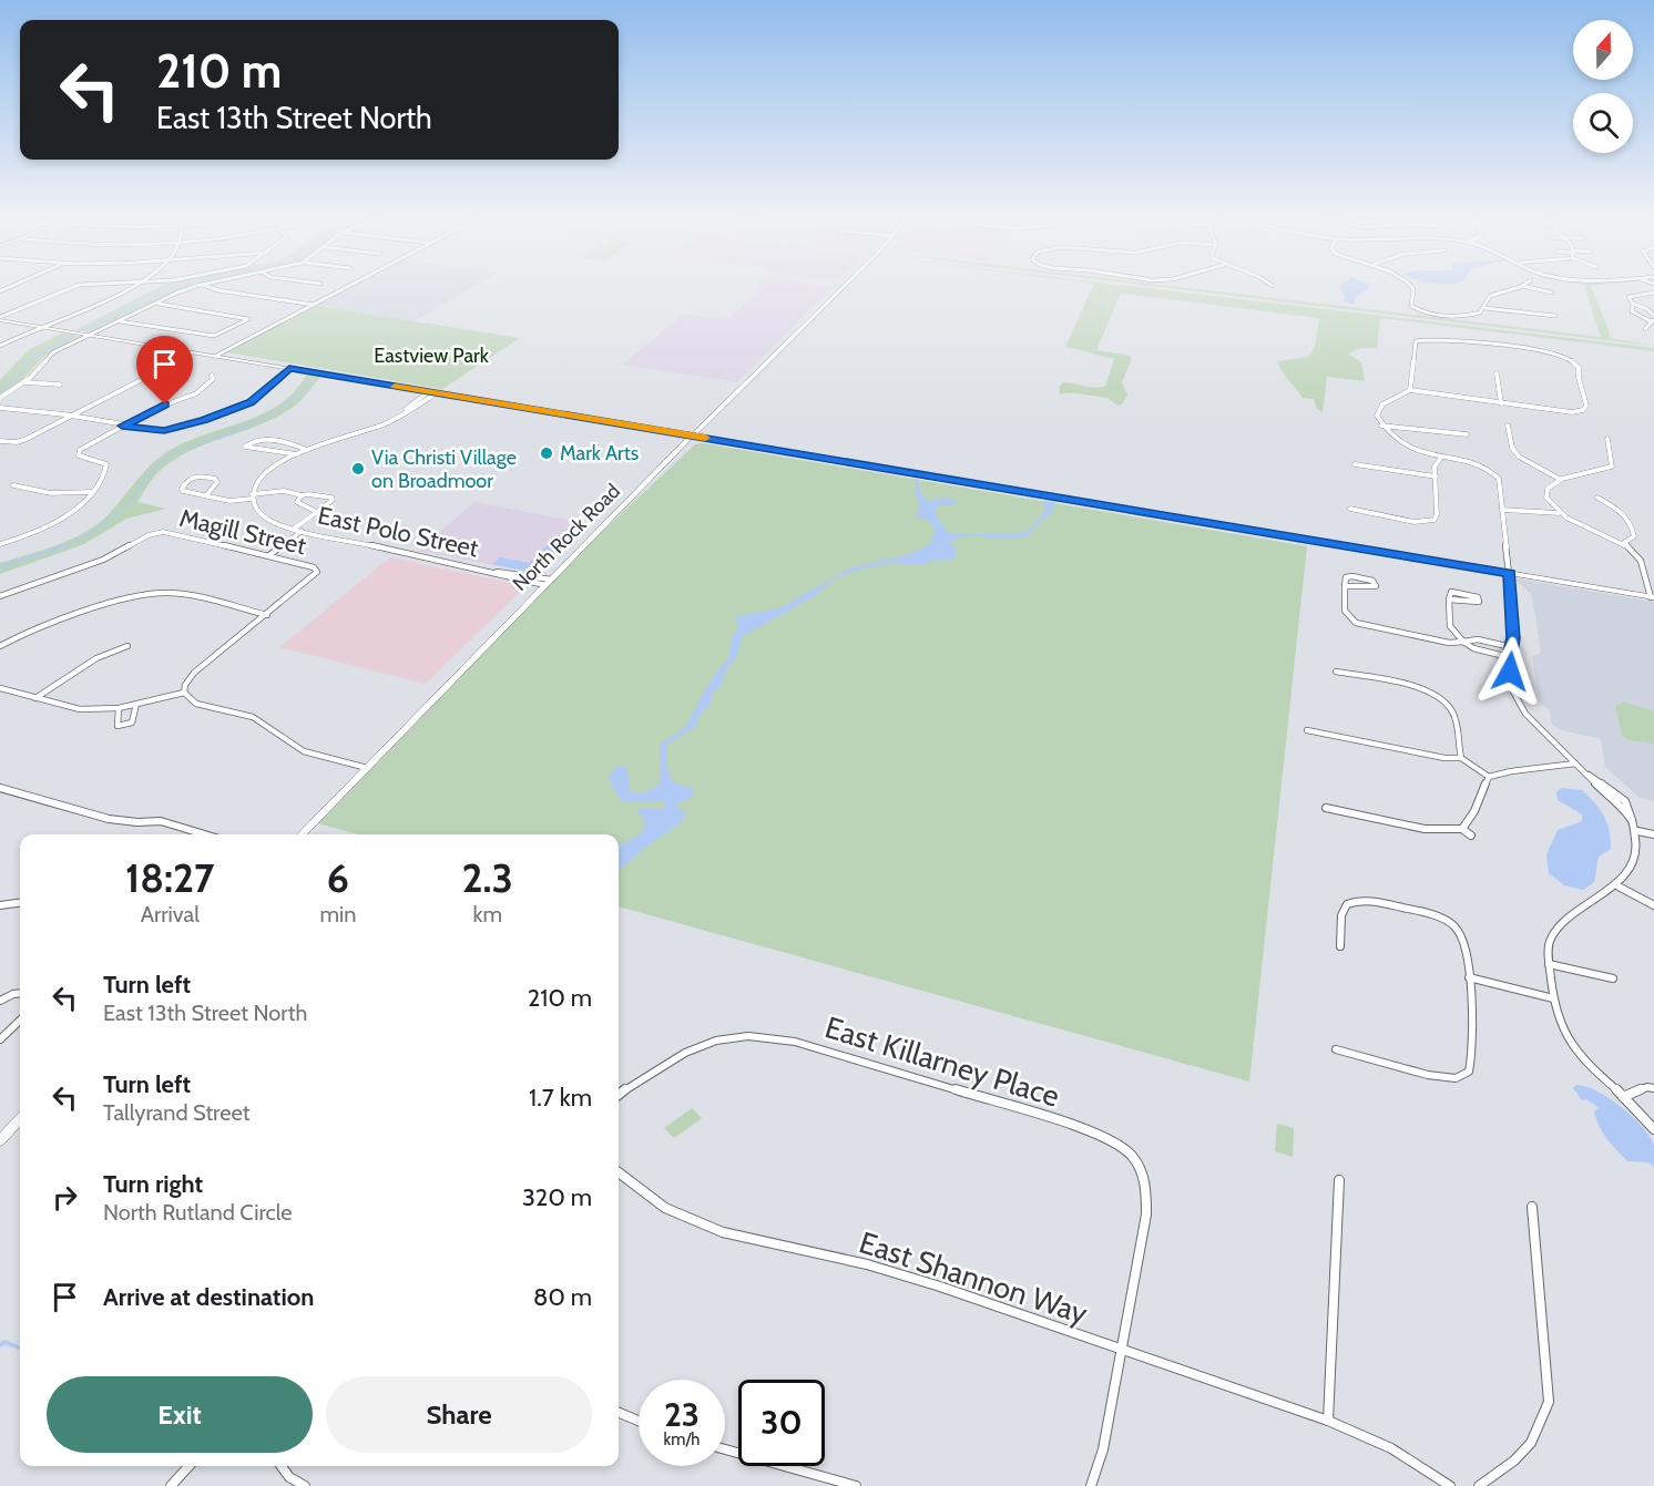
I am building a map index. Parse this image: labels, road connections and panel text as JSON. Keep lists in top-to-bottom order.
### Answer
{
  "streets": {
    "main road": ["North Rock Road"],
    "street": [
      "Magill Street",
      "East Polo Street",
      "East Killarney Place",
      "East Shannon Way"
    ]
  },
  "crossings": [
    ["East Polo Street", "North Rock Road"],
    ["East Killarney Place", "East Shannon Way"]
  ],
  "parks": ["Eastview Park"],
  "places": ["Mark Arts", "Via Christi Village on Broadmoor"],
  "north": "top",
  "page": {
    "turn": ["210 m", "East 13th Street North"],
    "eta": [
      "18:27",
      "Arrival",
      "6",
      "min",
      "2.3",
      "km"
    ],
    "list": [
      {
        "name": "Turn left",
        "note": "East 13th Street North",
        "value": "210 m"
      },
      {
        "name": "Turn left",
        "note": "Tallyrand Street",
        "value": "1.7 km"
      },
      {
        "name": "Turn right",
        "note": "North Rutland Circle",
        "value": "320 m"
      },
      {
        "name": "Arrive at destination",
        "value": "80 m"
      }
    ],
    "buttons": ["Exit", "Share"],
    "speed": "23 km/h",
    "limit": "30"
  }
}
